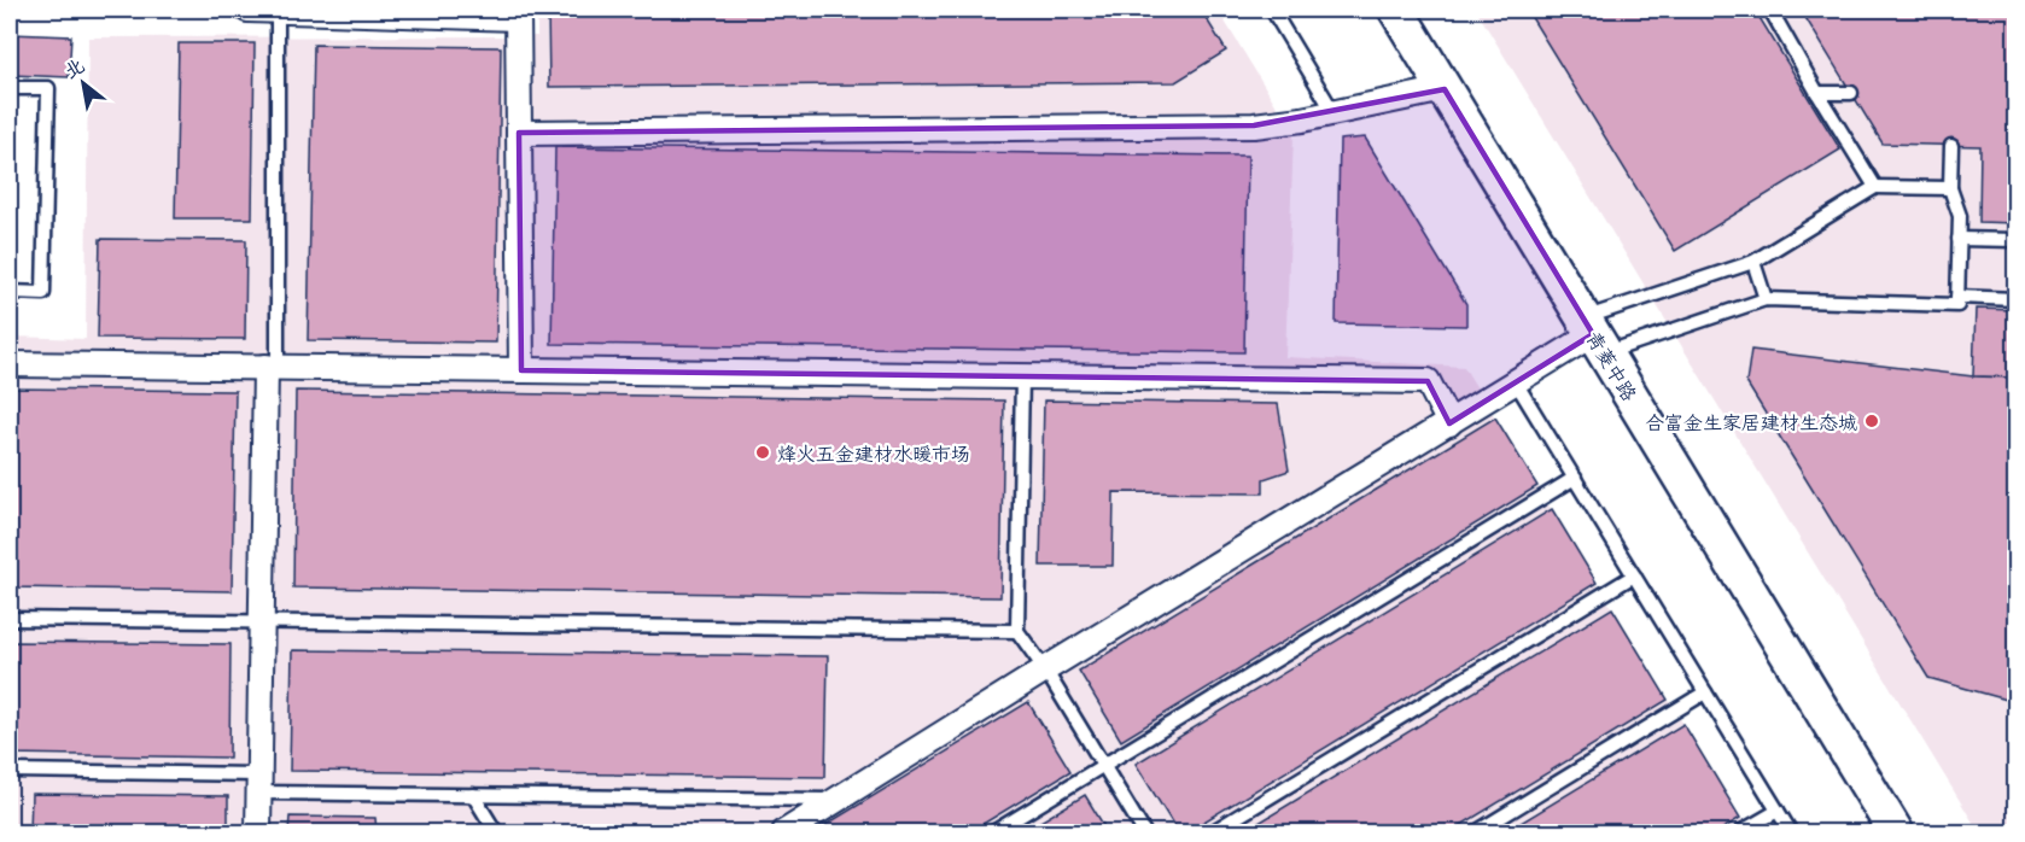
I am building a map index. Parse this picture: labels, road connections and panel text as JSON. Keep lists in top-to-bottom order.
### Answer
{
  "streets": {
    "street": ["青菱中路"]
  },
  "places": ["合富金生家居建材生态城", "烽火五金建材水暖市场"],
  "north": "top left"
}
